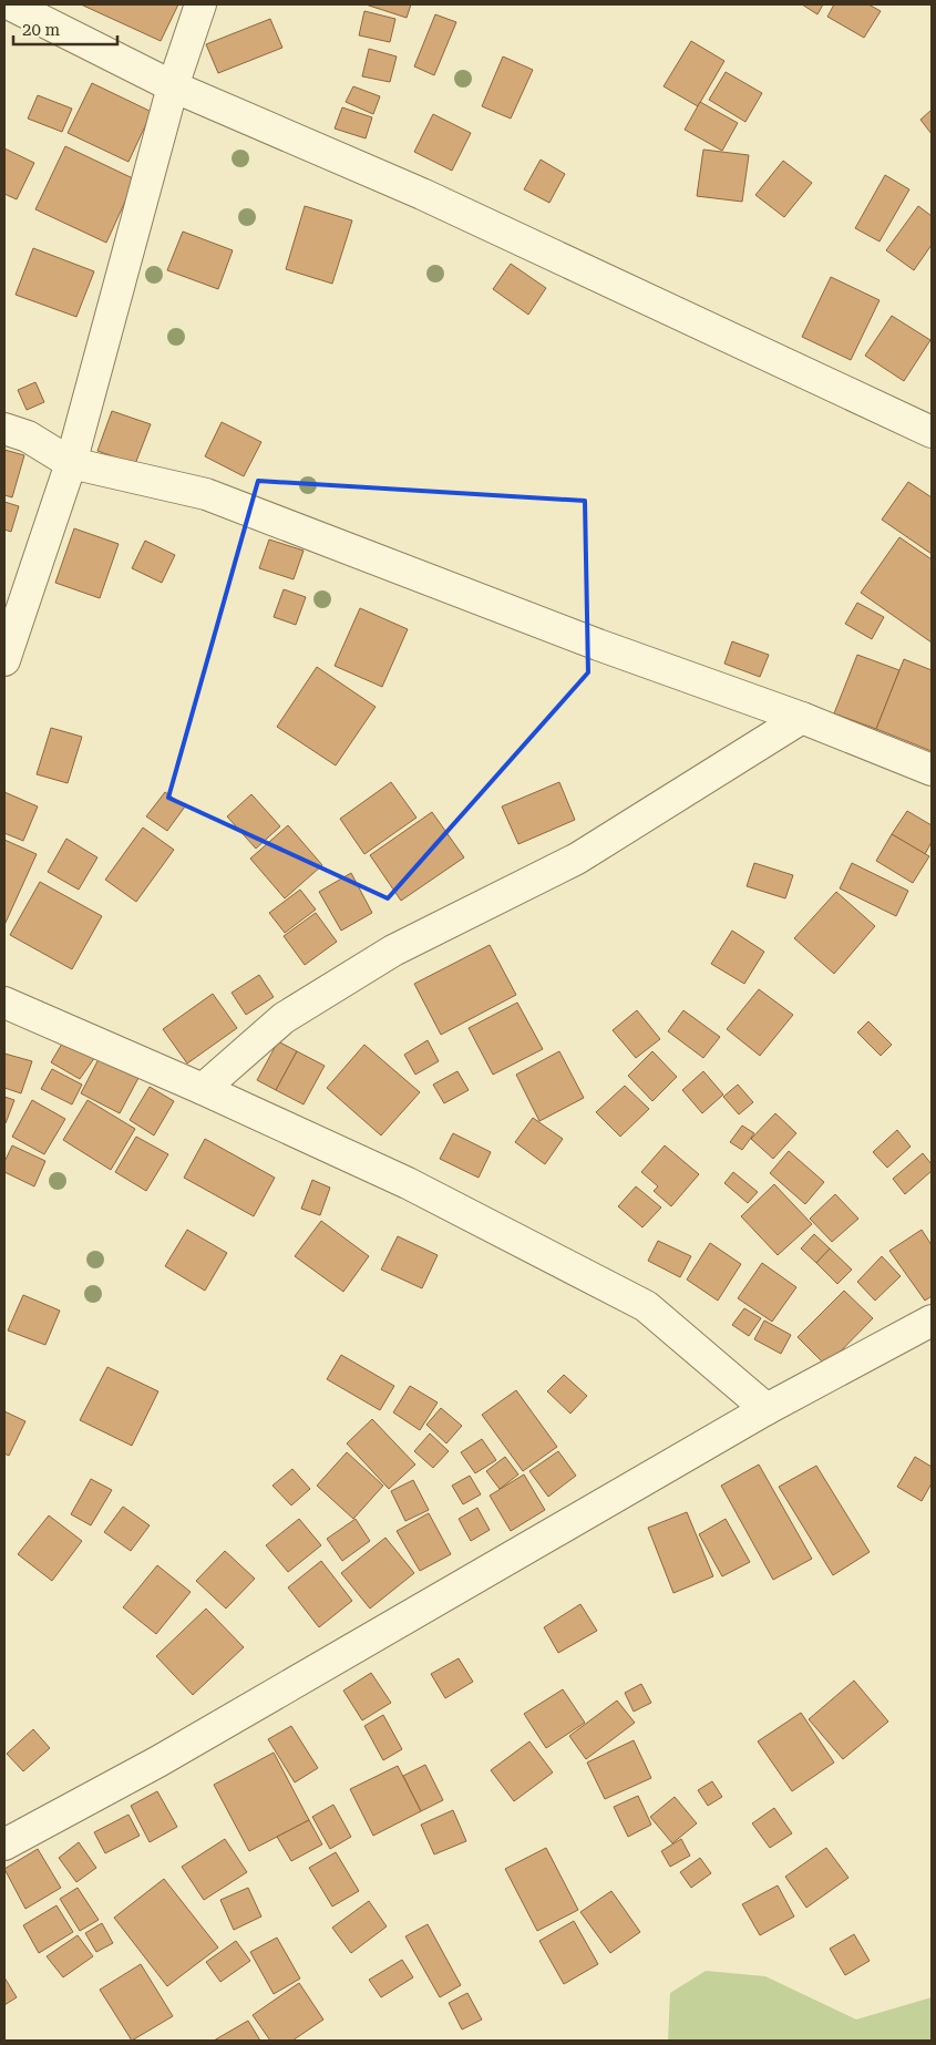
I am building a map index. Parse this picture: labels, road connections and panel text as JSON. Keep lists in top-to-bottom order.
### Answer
{
  "scale_bar": "20 m"
}
